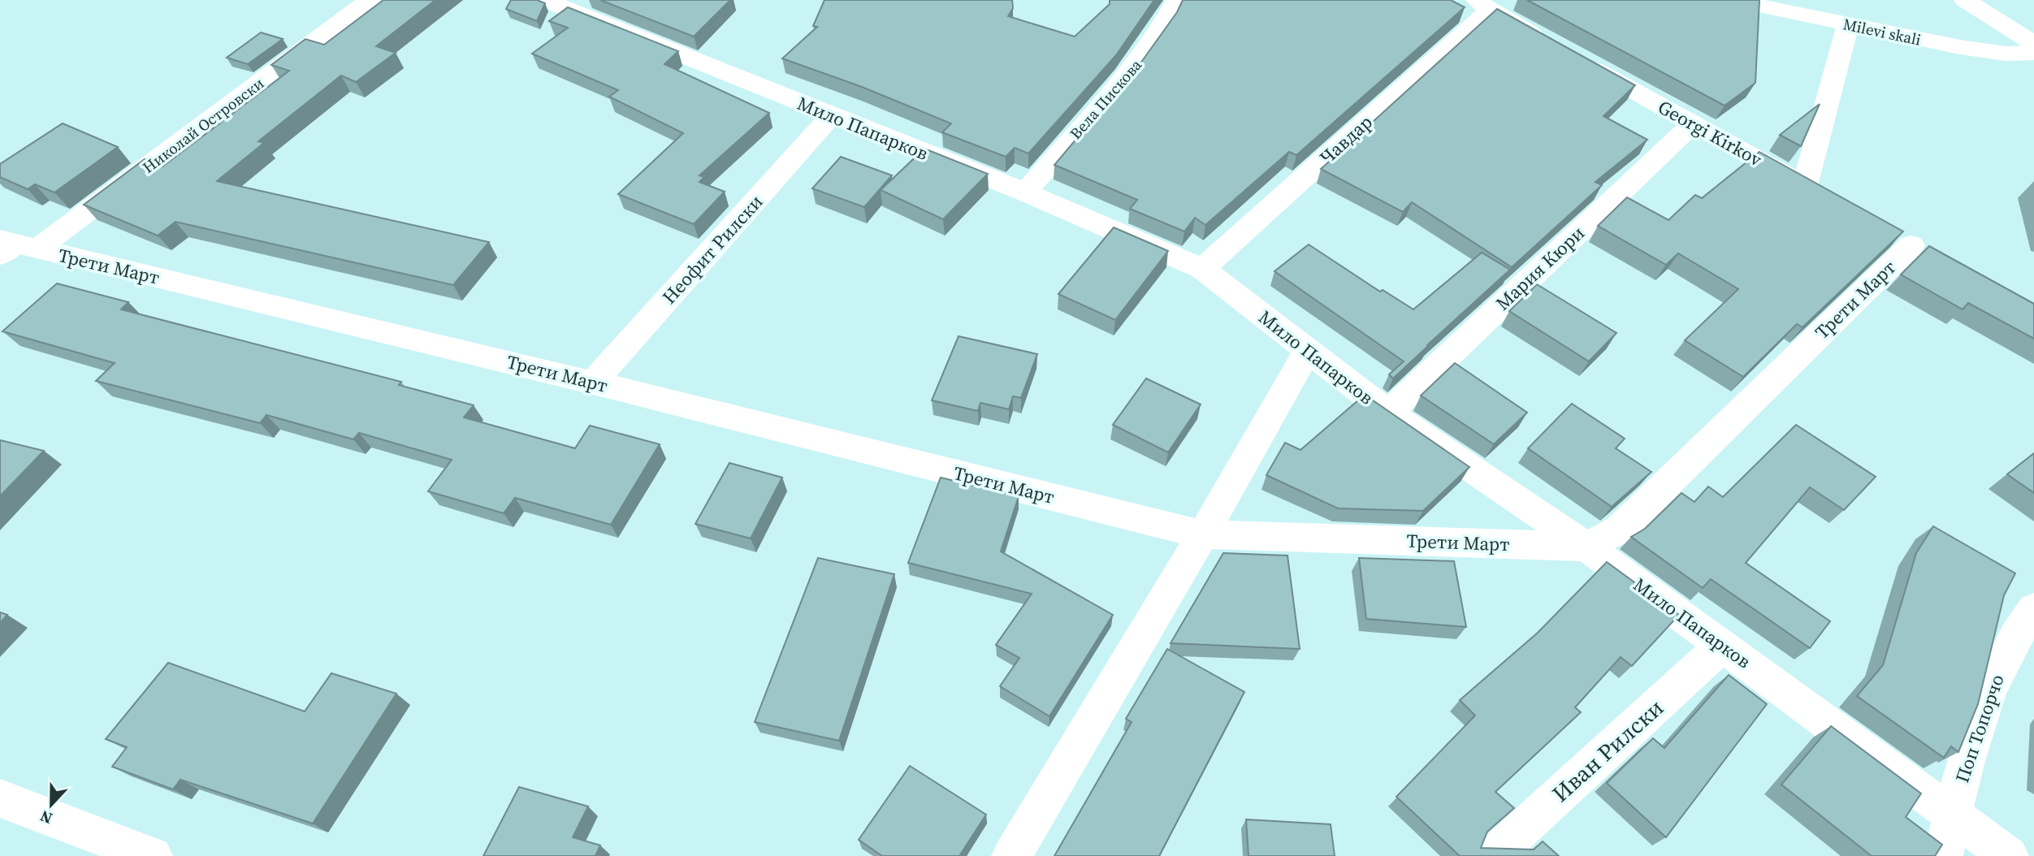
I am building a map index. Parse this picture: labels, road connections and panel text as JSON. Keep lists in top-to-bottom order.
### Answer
{
  "streets": {
    "street": [
      "Milevi skali",
      "Вела Пискова",
      "Николай Островски",
      "Мило Папарков",
      "Georgi Kirkov",
      "Чавдар",
      "Неофит Рилски",
      "Трети Март",
      "Мария Кюри",
      "Поп Топорчо",
      "Иван Рилски"
    ]
  },
  "crossings": [
    ["Milevi skali", "Georgi Kirkov"],
    ["Вела Пискова", "Мило Папарков"],
    ["Николай Островски", "Трети Март"],
    ["Мило Папарков", "Чавдар"],
    ["Мило Папарков", "Неофит Рилски"],
    ["Мило Папарков", "Трети Март"],
    ["Мило Папарков", "Мария Кюри"],
    ["Мило Папарков", "Поп Топорчо"],
    ["Мило Папарков", "Иван Рилски"],
    ["Georgi Kirkov", "Мария Кюри"],
    ["Неофит Рилски", "Трети Март"]
  ],
  "north": "bottom"
}
